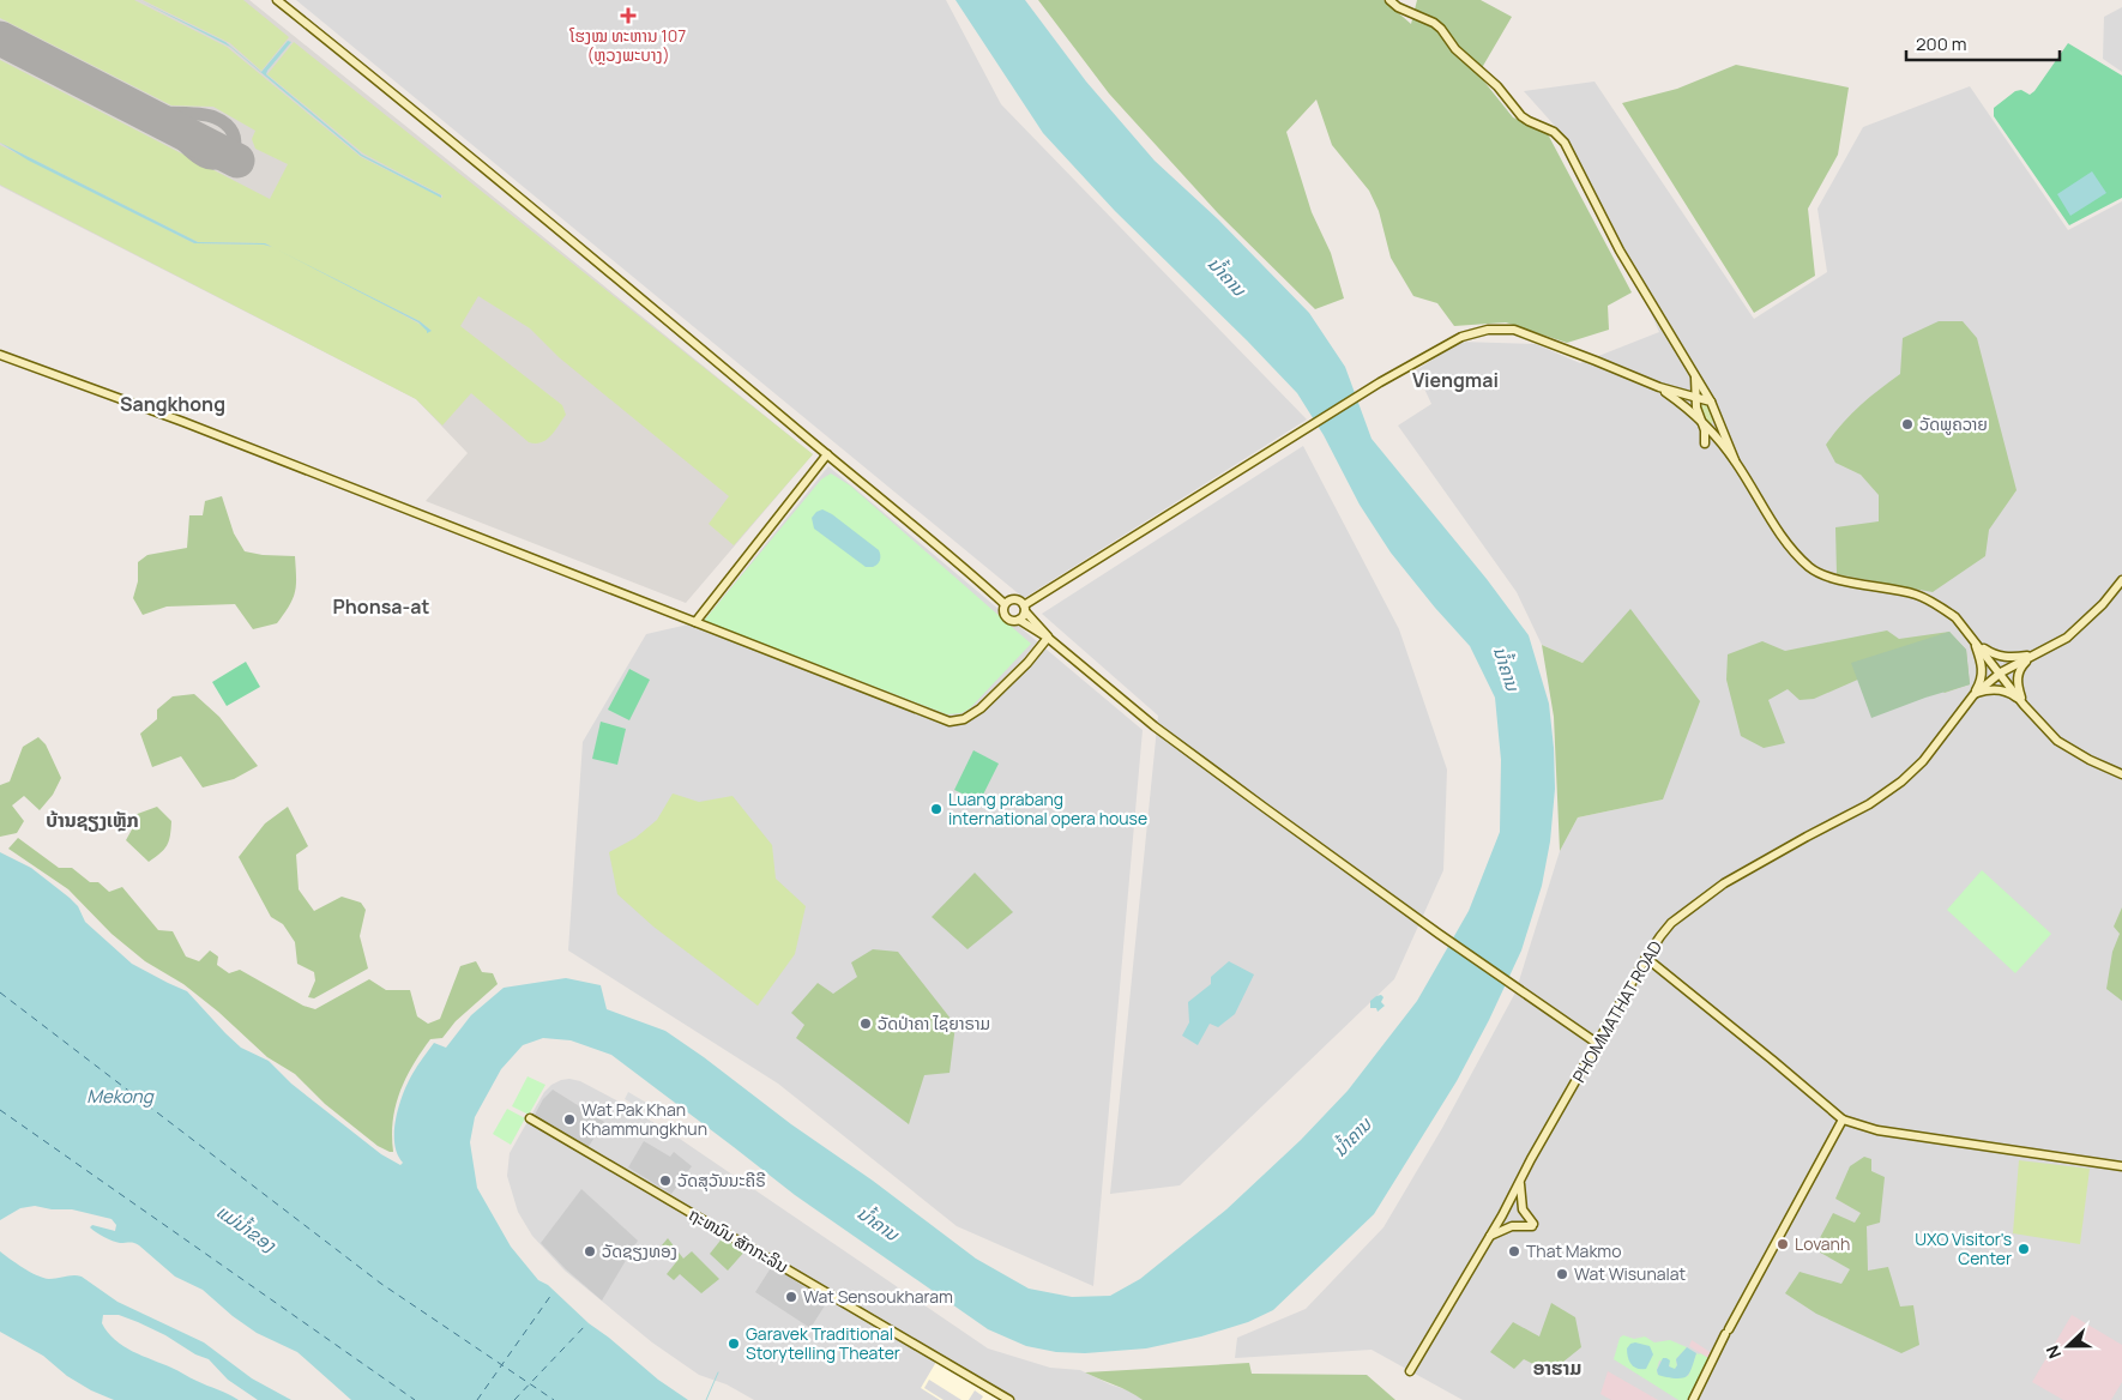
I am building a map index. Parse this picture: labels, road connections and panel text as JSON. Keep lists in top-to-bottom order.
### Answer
{
  "streets": {
    "street": ["PHOMMATHAT ROAD", "ຖະຫນົນ ສັກກະລິນ"]
  },
  "districts": [
    "Viengmai",
    "Sangkhong",
    "Phonsa-at",
    "ບ້ານຊຽງເຫຼັກ",
    "ອາຮາມ"
  ],
  "water": ["ນ້ຳຄານ", "Mekong", "ແມ່ນ້ຳຂອງ"],
  "places": {
    "health": ["ໂຮງໝ ທະຫານ 107 (ຫຼວງພະບາງ)"],
    "other": [
      "ວັດພູຄວາຍ",
      "Luang prabang international opera house",
      "ວັດປ່າຄາ ໄຊຍາຣາມ",
      "Wat Pak Khan Khammungkhun",
      "ວັດສຸວັນນະຄີຣີ",
      "Lovanh",
      "UXO Visitor's Center",
      "ວັດຊຽງທອງ",
      "That Makmo",
      "Wat Wisunalat",
      "Wat Sensoukharam",
      "Garavek Traditional Storytelling Theater"
    ]
  },
  "scale_bar": "200 m",
  "north": "left"
}
